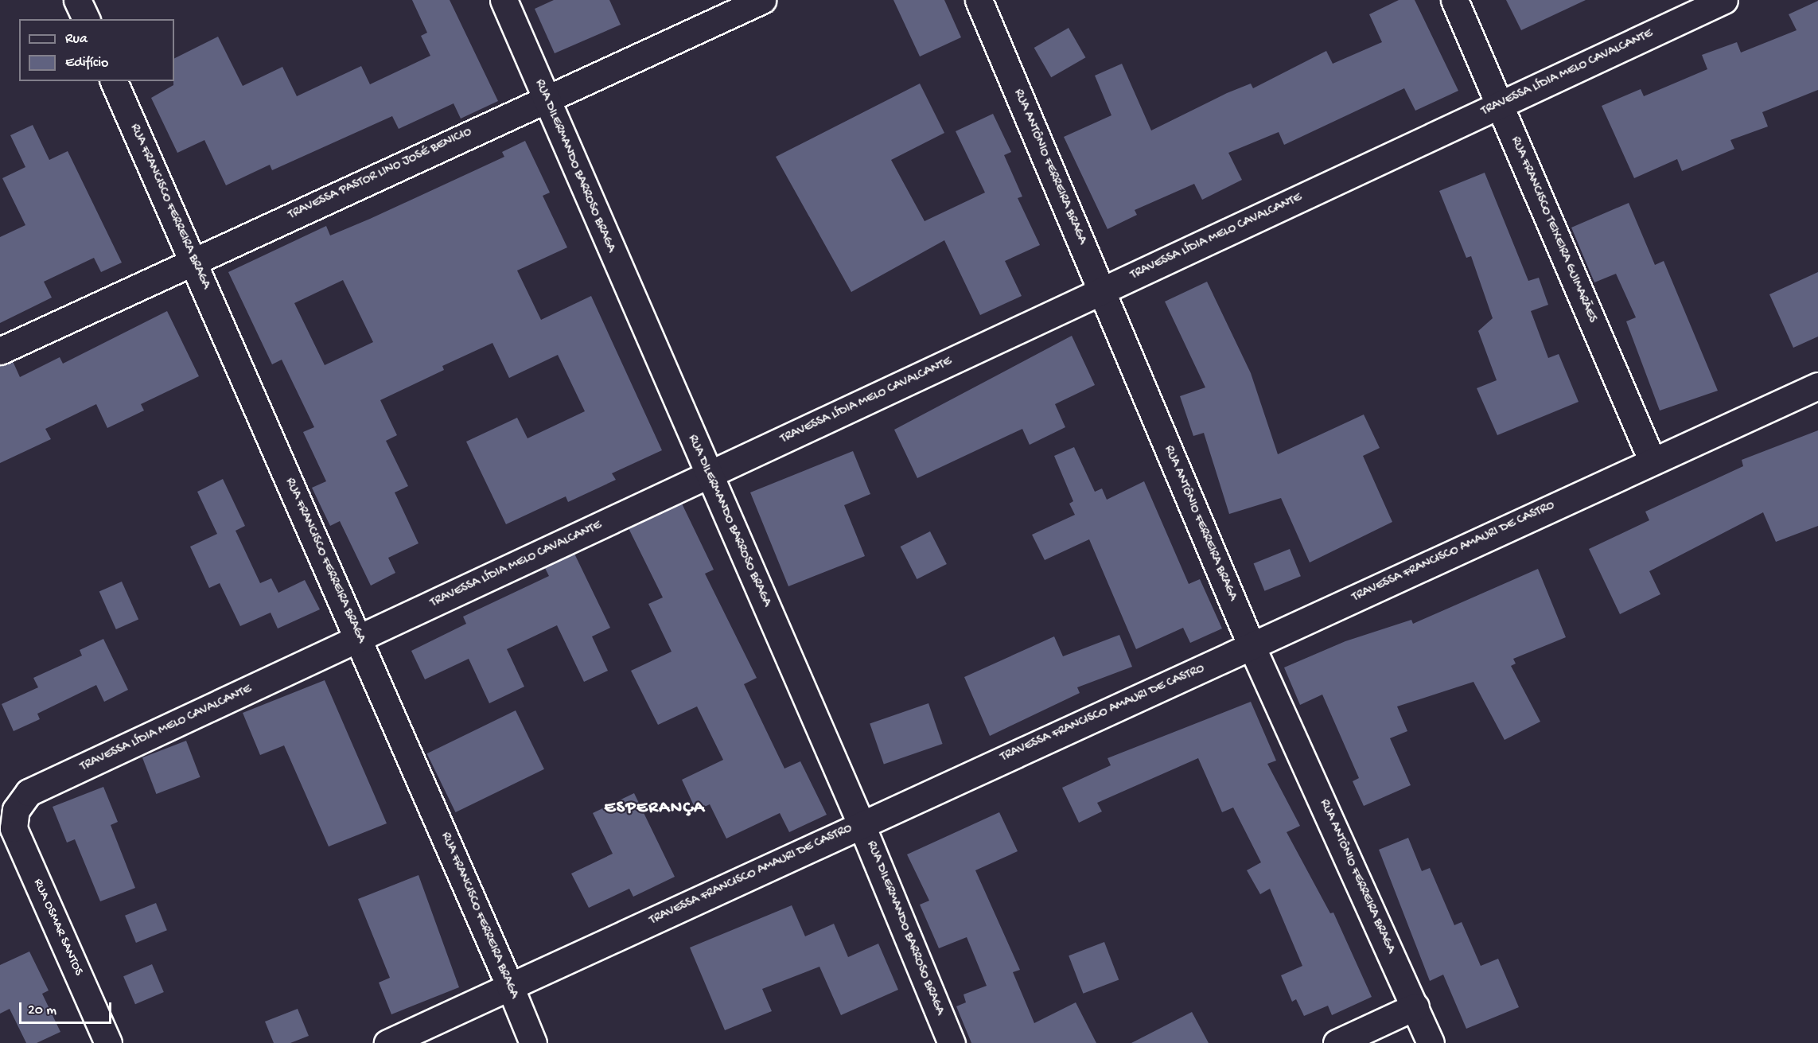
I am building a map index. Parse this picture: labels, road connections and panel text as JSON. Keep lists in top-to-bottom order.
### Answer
{
  "streets": {
    "street": [
      "TRAVESSA LÍDIA MELO CAVALCANTE",
      "RUA DILERMANDO BARROSO BRAGA",
      "RUA ANTÔNIO FERREIRA BRAGA",
      "TRAVESSA PASTOR LINO JOSÉ BENICIO",
      "RUA FRANCISCO FERREIRA BRAGA",
      "RUA FRANCISCO TEIXEIRA GUIMARÃES",
      "TRAVESSA FRANCISCO AMAURI DE CASTRO",
      "RUA OSMAR SANTOS"
    ]
  },
  "crossings": [
    ["TRAVESSA LÍDIA MELO CAVALCANTE", "RUA DILERMANDO BARROSO BRAGA"],
    ["TRAVESSA LÍDIA MELO CAVALCANTE", "RUA ANTÔNIO FERREIRA BRAGA"],
    ["TRAVESSA LÍDIA MELO CAVALCANTE", "RUA FRANCISCO FERREIRA BRAGA"],
    ["TRAVESSA LÍDIA MELO CAVALCANTE", "RUA FRANCISCO TEIXEIRA GUIMARÃES"],
    ["TRAVESSA LÍDIA MELO CAVALCANTE", "RUA OSMAR SANTOS"],
    ["RUA DILERMANDO BARROSO BRAGA", "TRAVESSA PASTOR LINO JOSÉ BENICIO"],
    ["RUA DILERMANDO BARROSO BRAGA", "TRAVESSA FRANCISCO AMAURI DE CASTRO"],
    ["RUA ANTÔNIO FERREIRA BRAGA", "TRAVESSA FRANCISCO AMAURI DE CASTRO"],
    ["TRAVESSA PASTOR LINO JOSÉ BENICIO", "RUA FRANCISCO FERREIRA BRAGA"],
    ["RUA FRANCISCO FERREIRA BRAGA", "TRAVESSA FRANCISCO AMAURI DE CASTRO"],
    ["RUA FRANCISCO TEIXEIRA GUIMARÃES", "TRAVESSA FRANCISCO AMAURI DE CASTRO"]
  ],
  "districts": ["ESPERANÇA"],
  "legend": ["Rua", "Edifício"],
  "scale_bar": "20 m"
}
